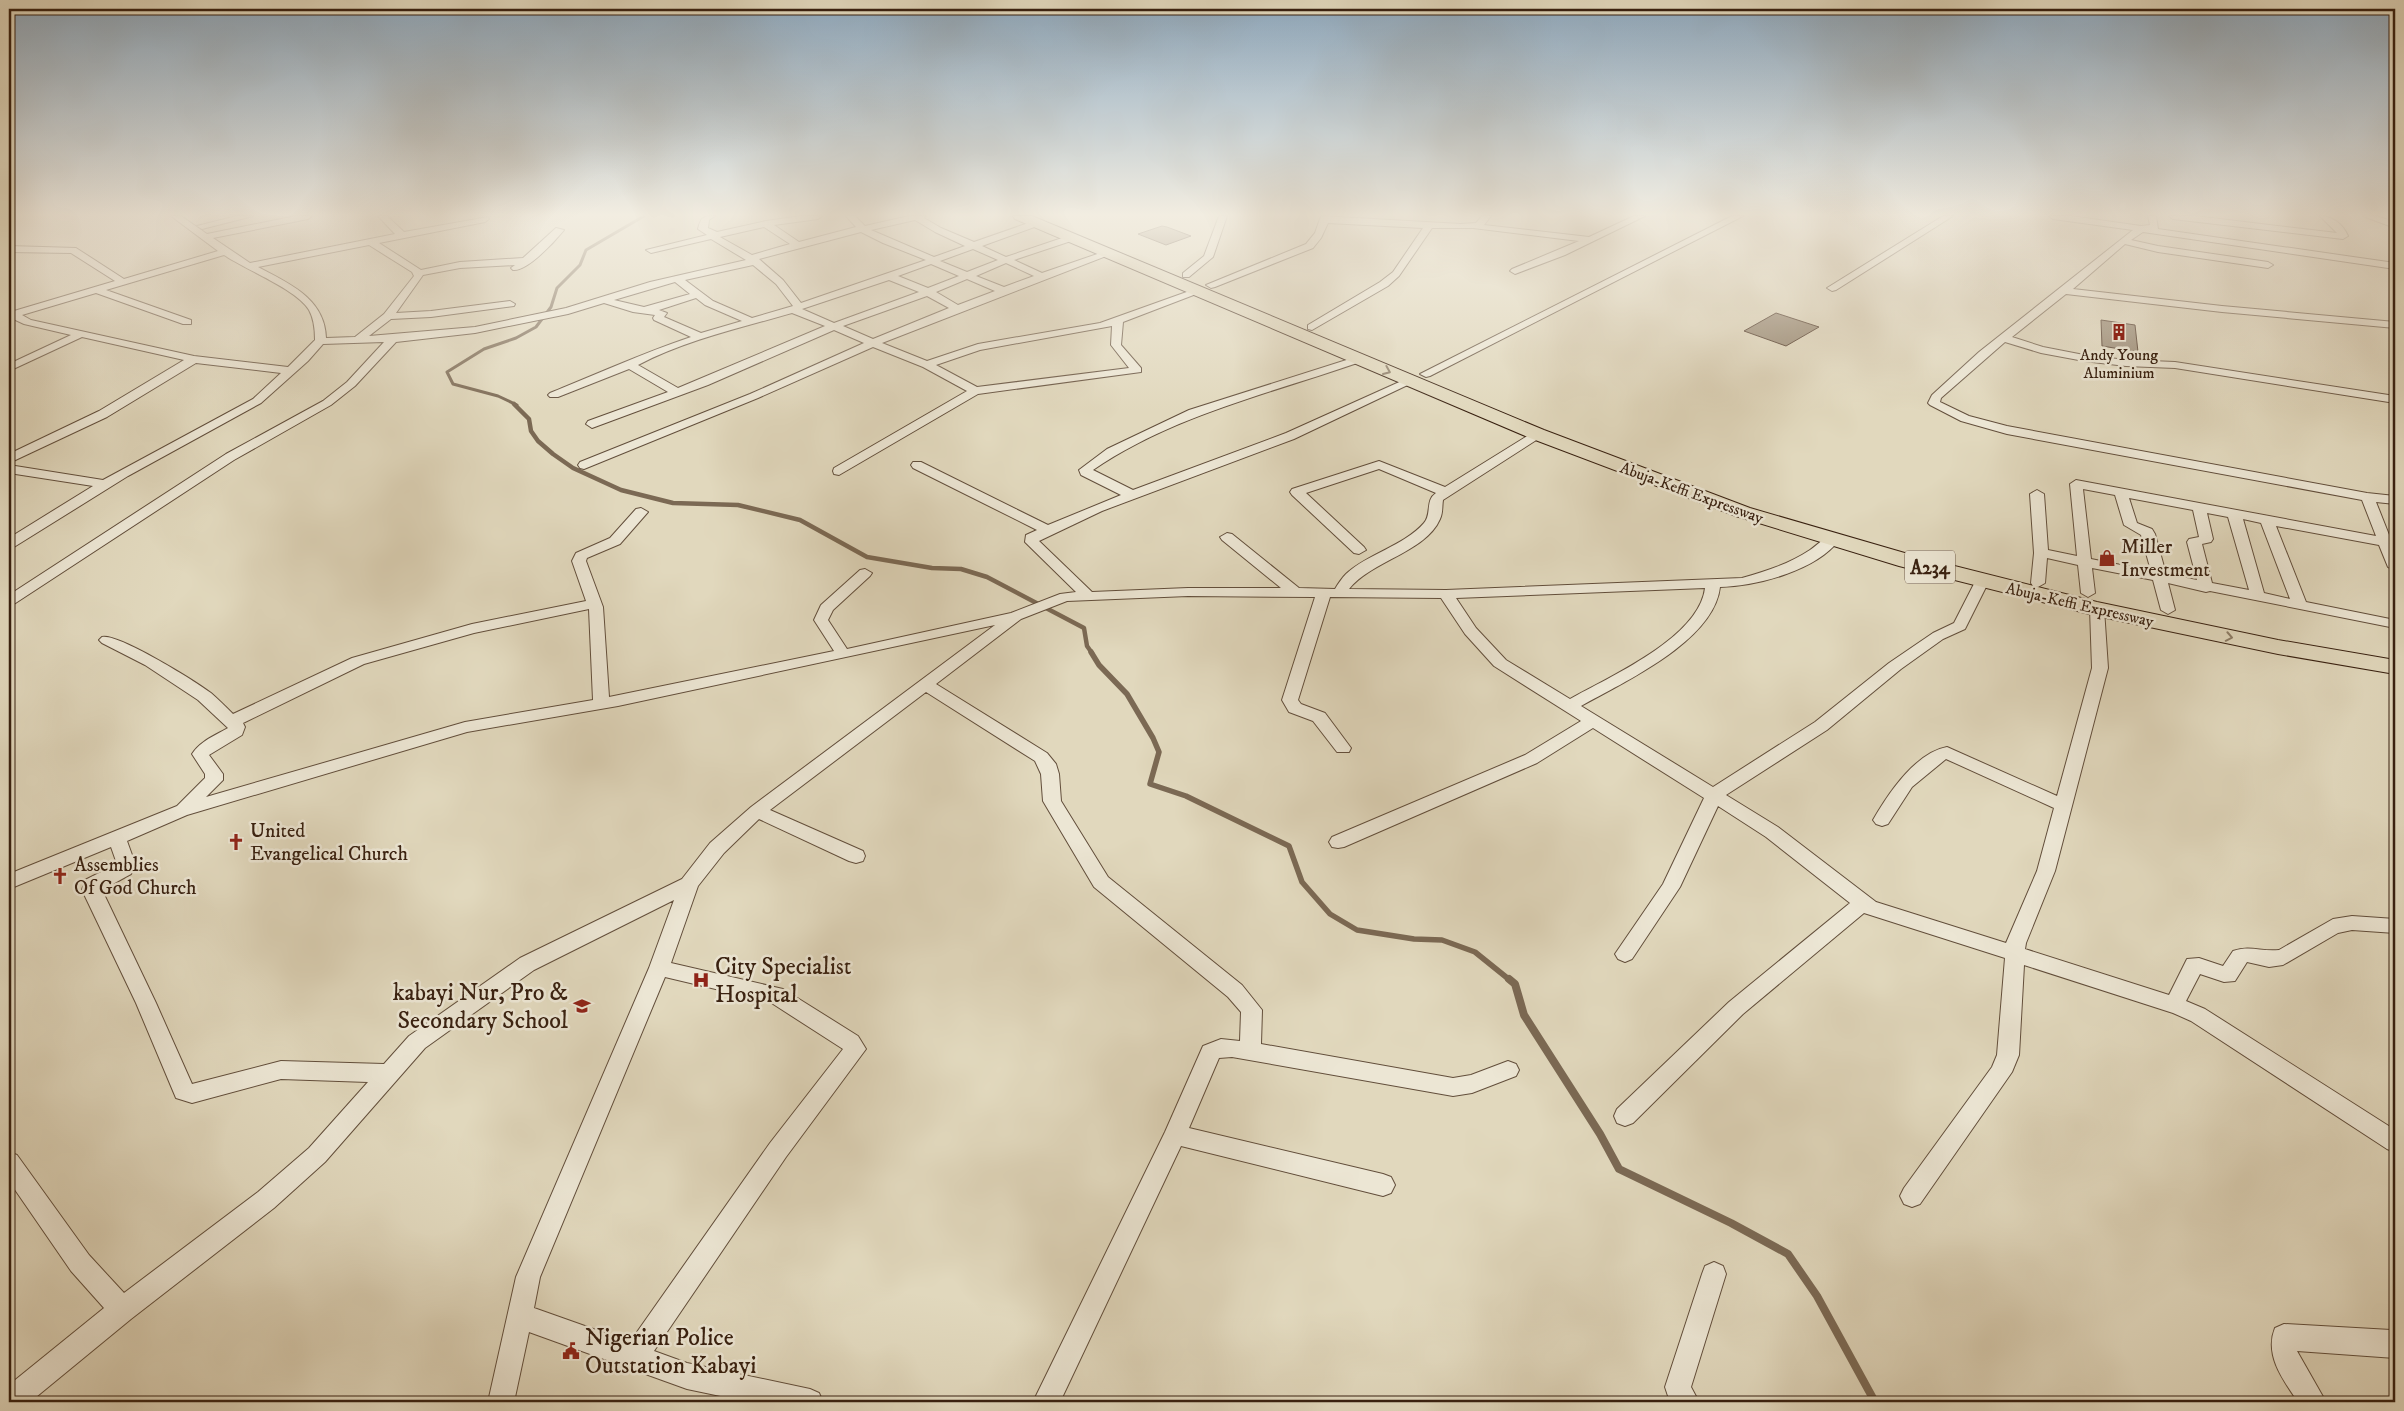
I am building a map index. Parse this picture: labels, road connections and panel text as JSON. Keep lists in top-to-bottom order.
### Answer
{
  "streets": {
    "highway": ["Abuja-Keffi Expressway", "A234"]
  },
  "places": {
    "building": ["Andy Young Aluminium"],
    "shop": ["Miller Investment"],
    "church": ["United Evangelical Church", "Assemblies Of God Church"],
    "hospital": ["City Specialist Hospital"],
    "school or university": ["kabayi Nur, Pro & Secondary School"],
    "public building": ["Nigerian Police Outstation Kabayi"]
  }
}
